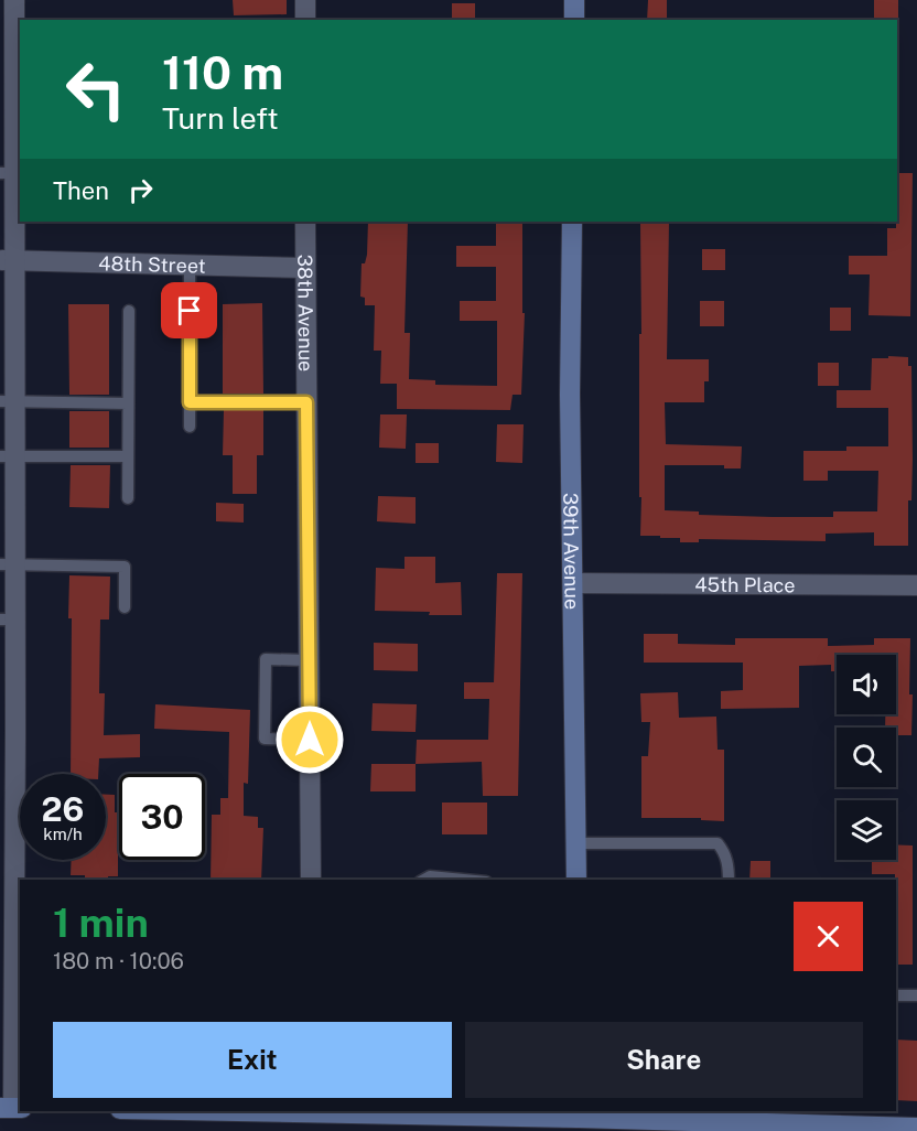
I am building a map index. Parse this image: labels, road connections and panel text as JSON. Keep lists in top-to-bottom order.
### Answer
{
  "streets": {
    "street": [
      "48th Street",
      "38th Avenue",
      "39th Avenue",
      "45th Place"
    ]
  },
  "crossings": [
    ["48th Street", "38th Avenue"],
    ["39th Avenue", "45th Place"]
  ],
  "page": {
    "turn": ["110 m", "Turn left"],
    "then": "Then",
    "speed": "26 km/h",
    "limit": "30",
    "heading": ["1 min", "180 m · 10:06"],
    "buttons": ["Exit", "Share"]
  }
}
